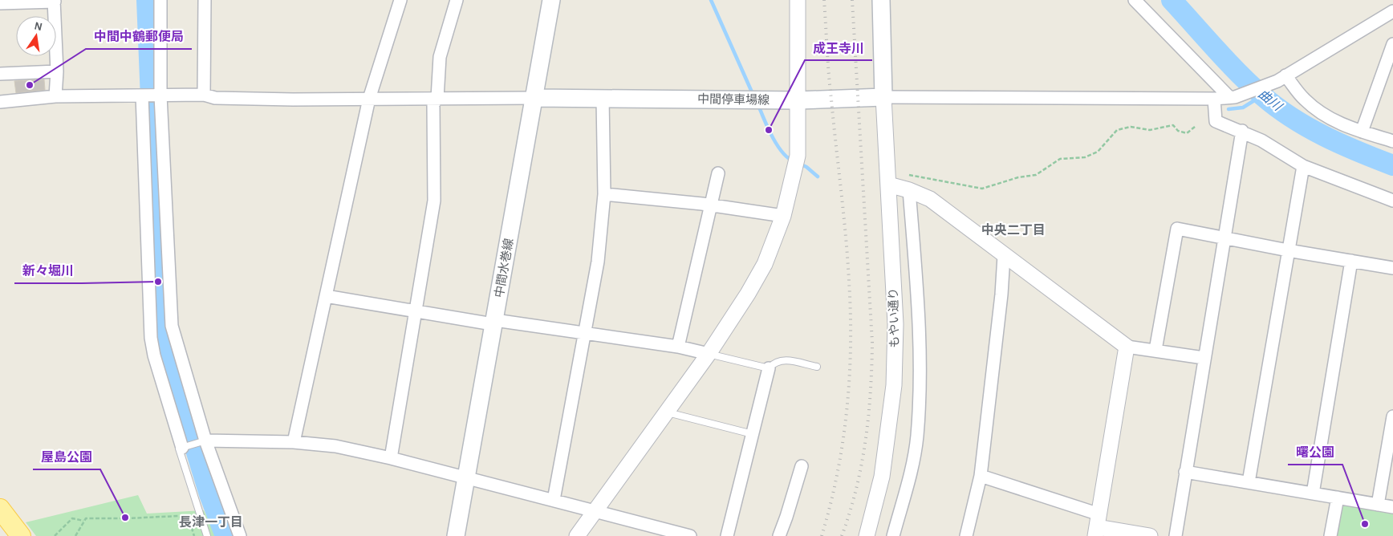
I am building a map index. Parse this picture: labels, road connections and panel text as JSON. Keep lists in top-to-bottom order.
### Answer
{
  "streets": {
    "main road": ["中間停車場線", "中間水巻線"],
    "street": ["もやい通り"]
  },
  "crossings": [
    ["中間停車場線", "中間水巻線"],
    ["中間停車場線", "もやい通り"]
  ],
  "districts": ["中央二丁目", "長津一丁目"],
  "water": ["曲川"],
  "places": [
    "中間中鶴郵便局",
    "成王寺川",
    "新々堀川",
    "屋島公園",
    "曙公園"
  ],
  "north": "top"
}
